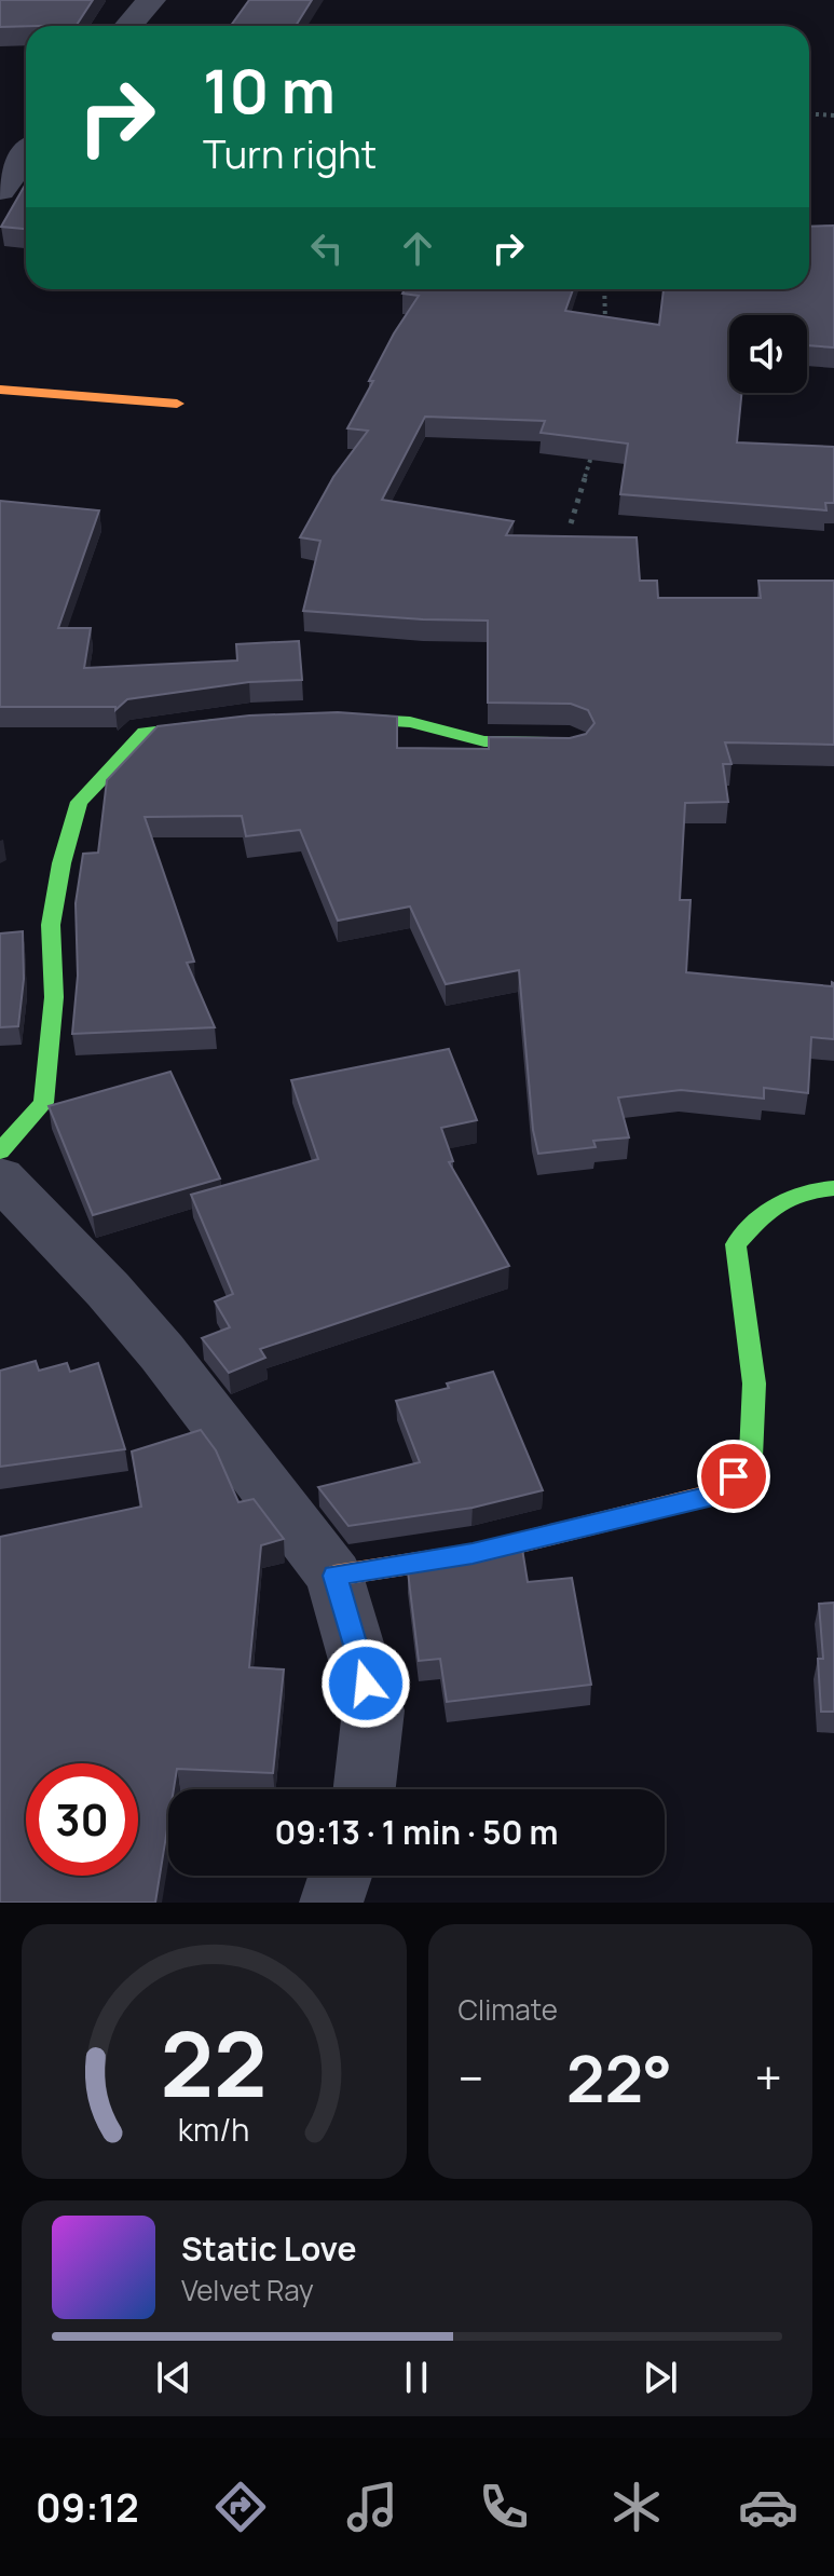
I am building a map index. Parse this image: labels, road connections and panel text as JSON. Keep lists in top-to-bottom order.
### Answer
{
  "page": {
    "turn": ["10 m", "Turn right"],
    "limit": "30",
    "trip": "09:13 · 1 min · 50 m",
    "tile": "Climate",
    "heat": ["−", "22°", "+"],
    "song": ["Static Love", "Velvet Ray"],
    "tabs": "09:12",
    "gauge": ["22", "km/h"]
  }
}
